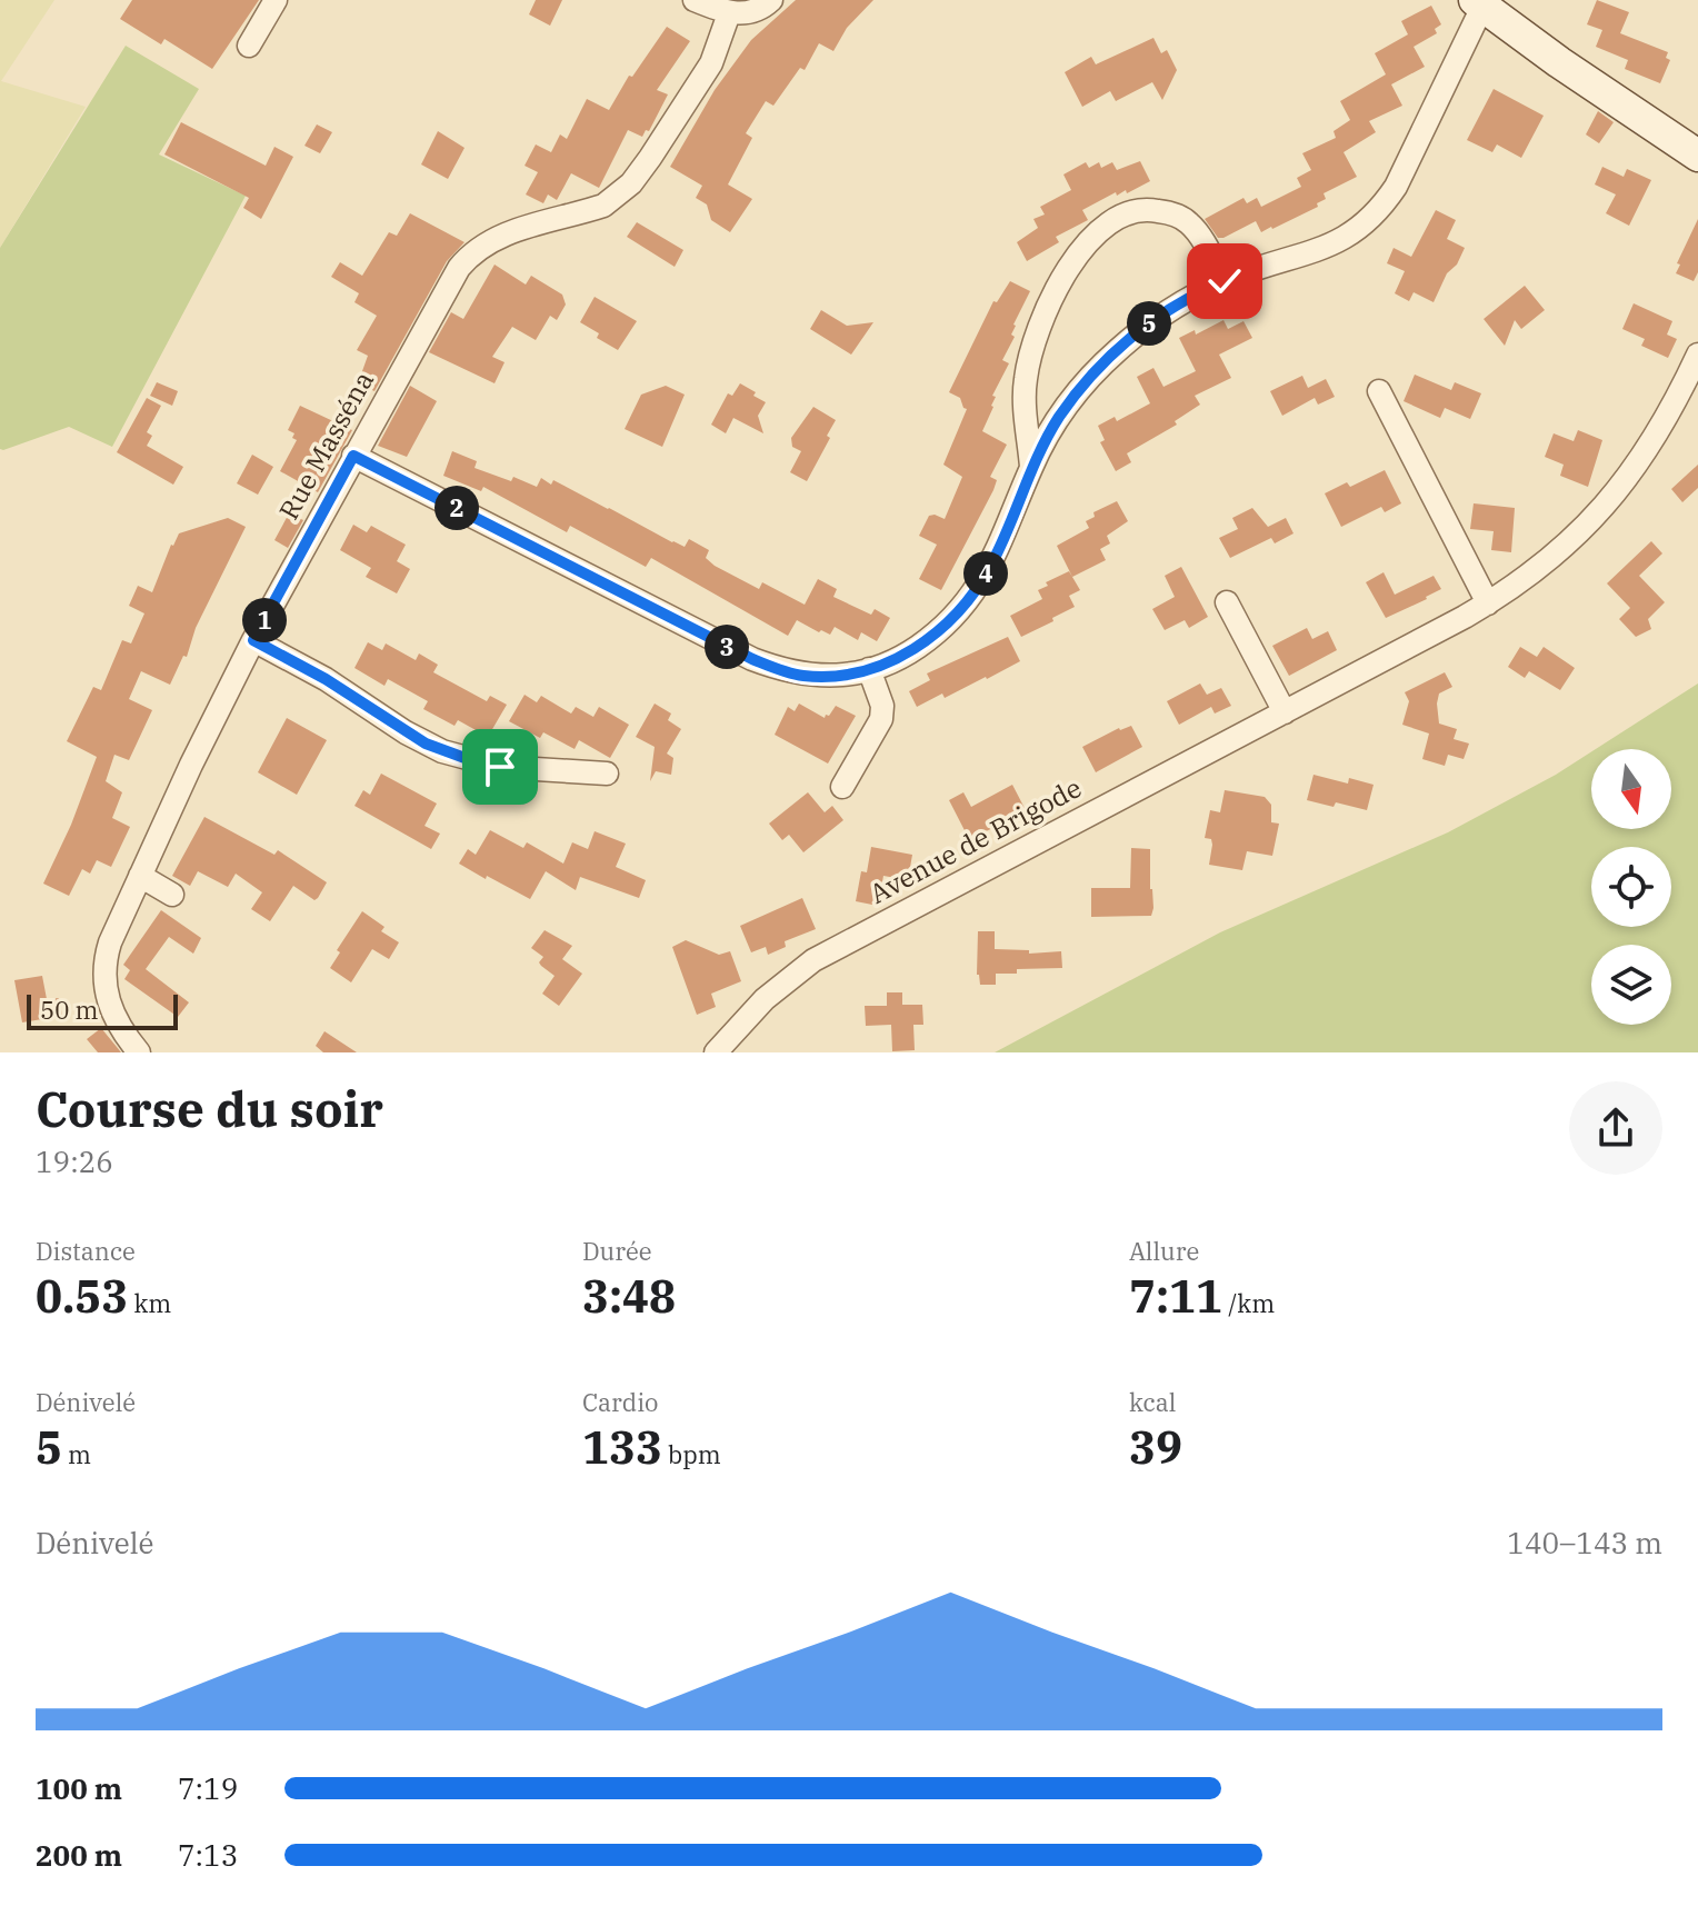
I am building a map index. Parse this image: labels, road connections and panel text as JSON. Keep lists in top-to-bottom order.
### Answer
{
  "streets": {
    "street": ["Rue Masséna", "Avenue de Brigode"]
  },
  "scale_bar": "50 m",
  "north": "bottom",
  "page": {
    "pins": [
      "5",
      "2",
      "4",
      "1",
      "3"
    ],
    "scale": "50 m",
    "heading": ["Course du soir", "19:26"],
    "stats": [
      ["Distance", "0.53 km"],
      ["Durée", "3:48"],
      ["Allure", "7:11 /km"],
      ["Dénivelé", "5 m"],
      ["Cardio", "133 bpm"],
      ["kcal", "39"]
    ],
    "chart": ["Dénivelé", "140–143 m"],
    "list": [
      {
        "name": "100 m",
        "note": "7:19"
      },
      {
        "name": "200 m",
        "note": "7:13"
      }
    ]
  }
}
